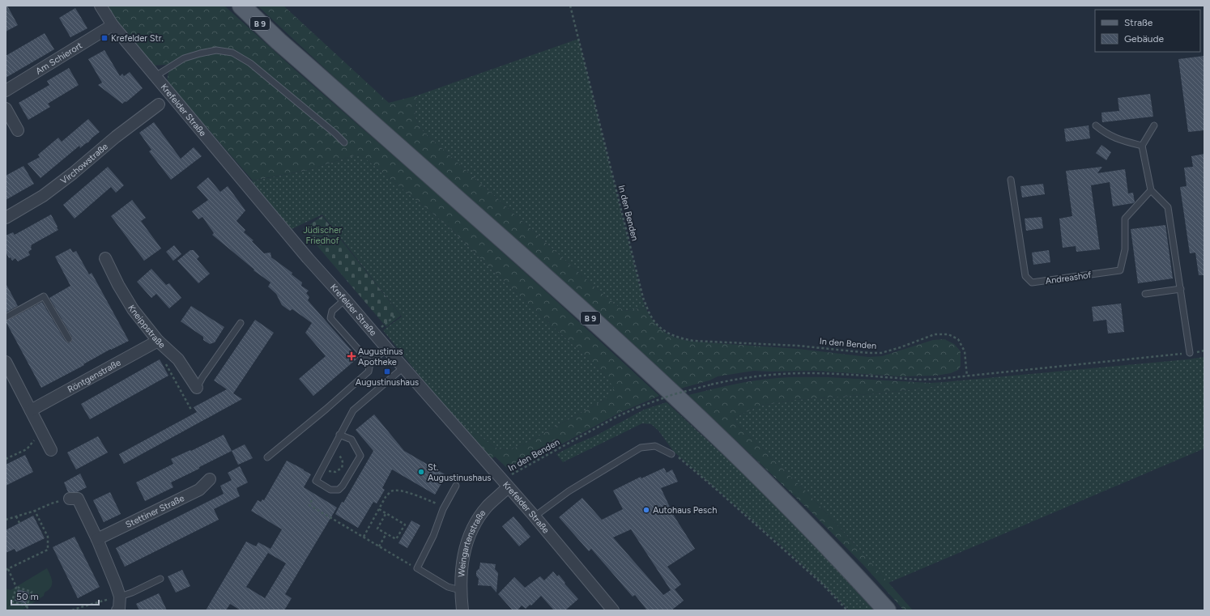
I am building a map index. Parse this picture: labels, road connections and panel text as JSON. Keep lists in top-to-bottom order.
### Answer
{
  "streets": {
    "main road": ["B 9"],
    "street": [
      "Am Schierort",
      "Krefelder Straße",
      "Virchowstraße",
      "Kneippstraße",
      "Röntgenstraße",
      "Stettiner Straße",
      "Weingartenstraße"
    ],
    "lane": ["Andreashof"],
    "path": ["In den Benden"]
  },
  "crossings": [
    ["Am Schierort", "Krefelder Straße"],
    ["Krefelder Straße", "In den Benden"],
    ["Krefelder Straße", "Weingartenstraße"],
    ["In den Benden", "Weingartenstraße"],
    ["Kneippstraße", "Röntgenstraße"]
  ],
  "parks": ["Jüdischer Friedhof"],
  "places": {
    "transit": ["Krefelder Str.", "Augustinushaus"],
    "health": ["Augustinus Apotheke"],
    "other": ["St. Augustinushaus", "Autohaus Pesch"]
  },
  "legend": ["Straße", "Gebäude"],
  "scale_bar": "50 m"
}
